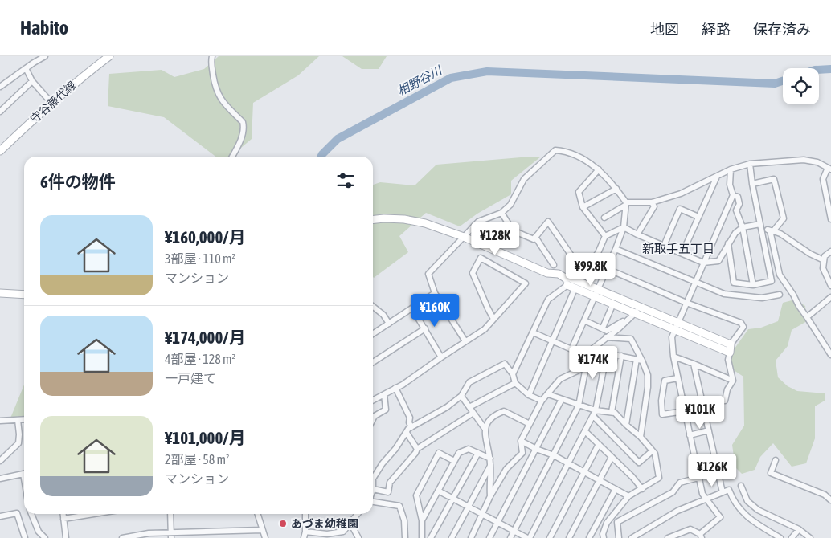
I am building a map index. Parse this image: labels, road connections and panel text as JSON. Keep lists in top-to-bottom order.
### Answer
{
  "streets": {
    "street": ["守谷藤代線"]
  },
  "districts": ["新取手五丁目"],
  "water": ["相野谷川"],
  "places": ["あづま幼稚園"],
  "page": {
    "header": "Habito",
    "nav": ["地図", "経路", "保存済み"],
    "heading": "6件の物件",
    "list": [
      {
        "name": "¥160,000/月",
        "note": "3部屋 · 110 m² · マンション"
      },
      {
        "name": "¥174,000/月",
        "note": "4部屋 · 128 m² · 一戸建て"
      },
      {
        "name": "¥101,000/月",
        "note": "2部屋 · 58 m² · マンション"
      }
    ],
    "price": [
      "¥128K",
      "¥99.8K",
      "¥160K",
      "¥174K",
      "¥101K",
      "¥126K"
    ]
  }
}
